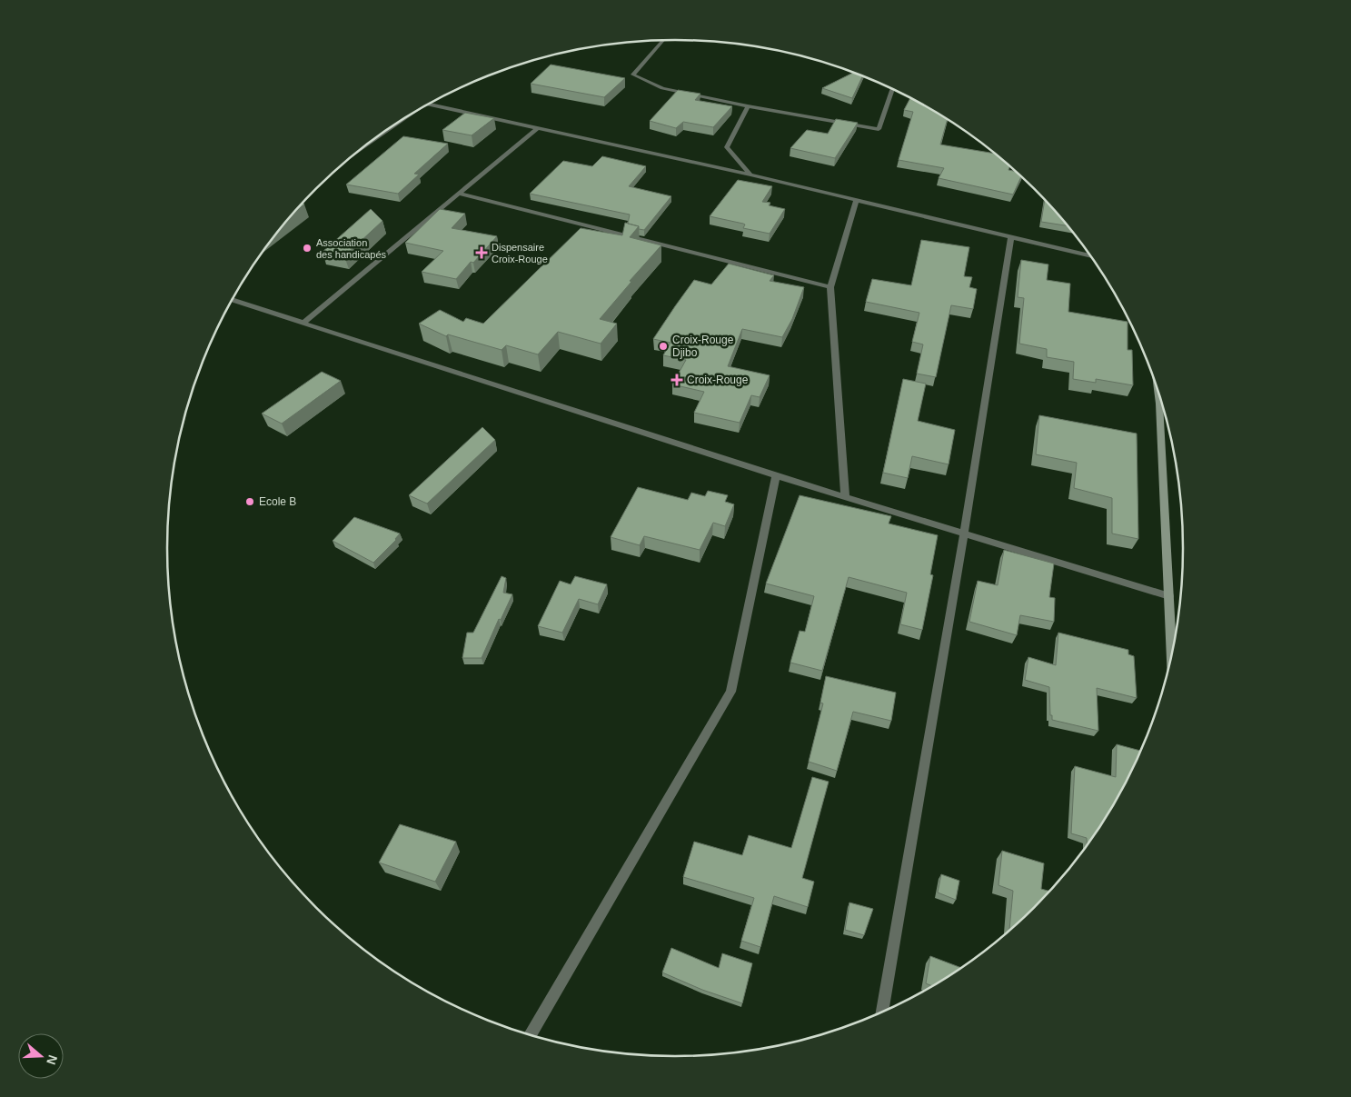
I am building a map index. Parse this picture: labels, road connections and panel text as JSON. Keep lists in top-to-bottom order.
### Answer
{
  "places": {
    "other": ["Association des handicapés", "Croix-Rouge Djibo", "Ecole B"],
    "health": ["Dispensaire Croix-Rouge", "Croix-Rouge"]
  },
  "north": "right"
}
